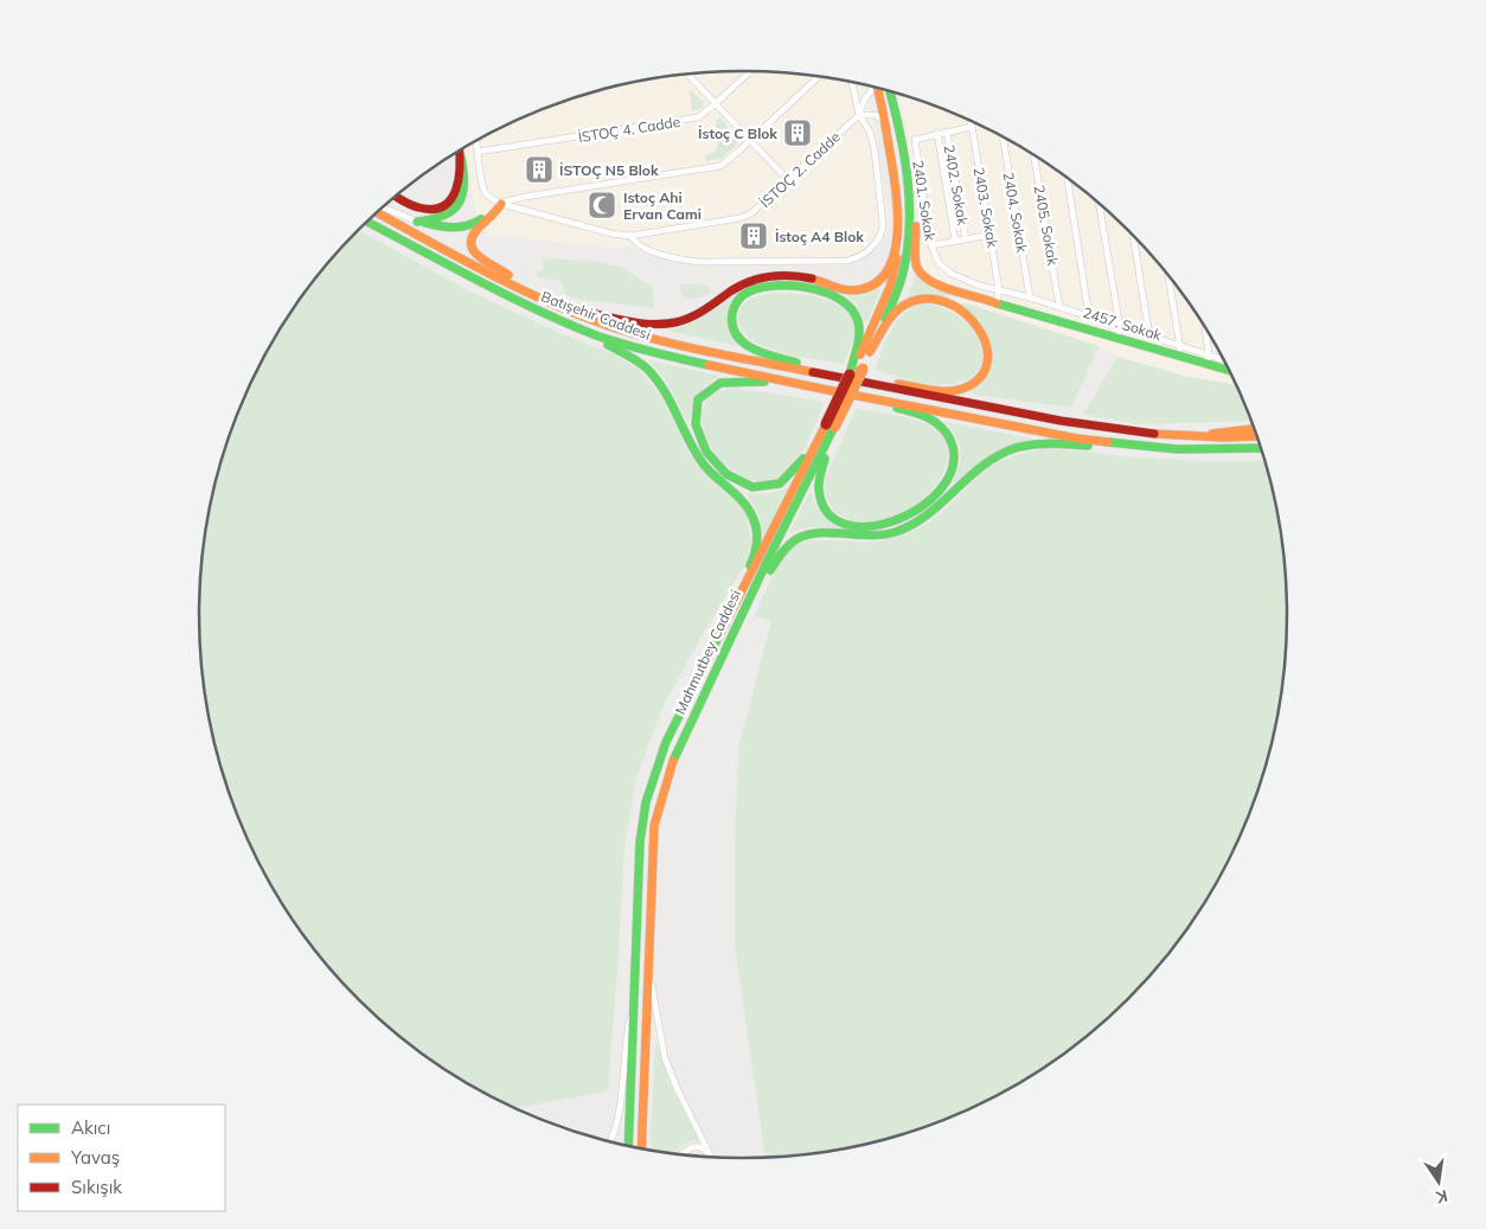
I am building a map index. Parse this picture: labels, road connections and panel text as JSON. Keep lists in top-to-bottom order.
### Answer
{
  "streets": {
    "main road": ["Batışehir Caddesi", "2457. Sokak", "Mahmutbey Caddesi"],
    "street": [
      "İSTOÇ 4. Cadde",
      "İSTOÇ 2. Cadde",
      "2402. Sokak",
      "2401. Sokak",
      "2403. Sokak",
      "2404. Sokak",
      "2405. Sokak"
    ]
  },
  "crossings": [
    ["2402. Sokak", "2401. Sokak"],
    ["2401. Sokak", "2403. Sokak"],
    ["2401. Sokak", "2404. Sokak"],
    ["2401. Sokak", "2405. Sokak"],
    ["2401. Sokak", "2457. Sokak"],
    ["2403. Sokak", "2457. Sokak"]
  ],
  "places": {
    "building": ["İstoç C Blok", "İSTOÇ N5 Blok", "İstoç A4 Blok"],
    "mosque": ["Istoç Ahi Ervan Cami"]
  },
  "legend": ["Akıcı", "Yavaş", "Sıkışık"],
  "north": "bottom"
}
